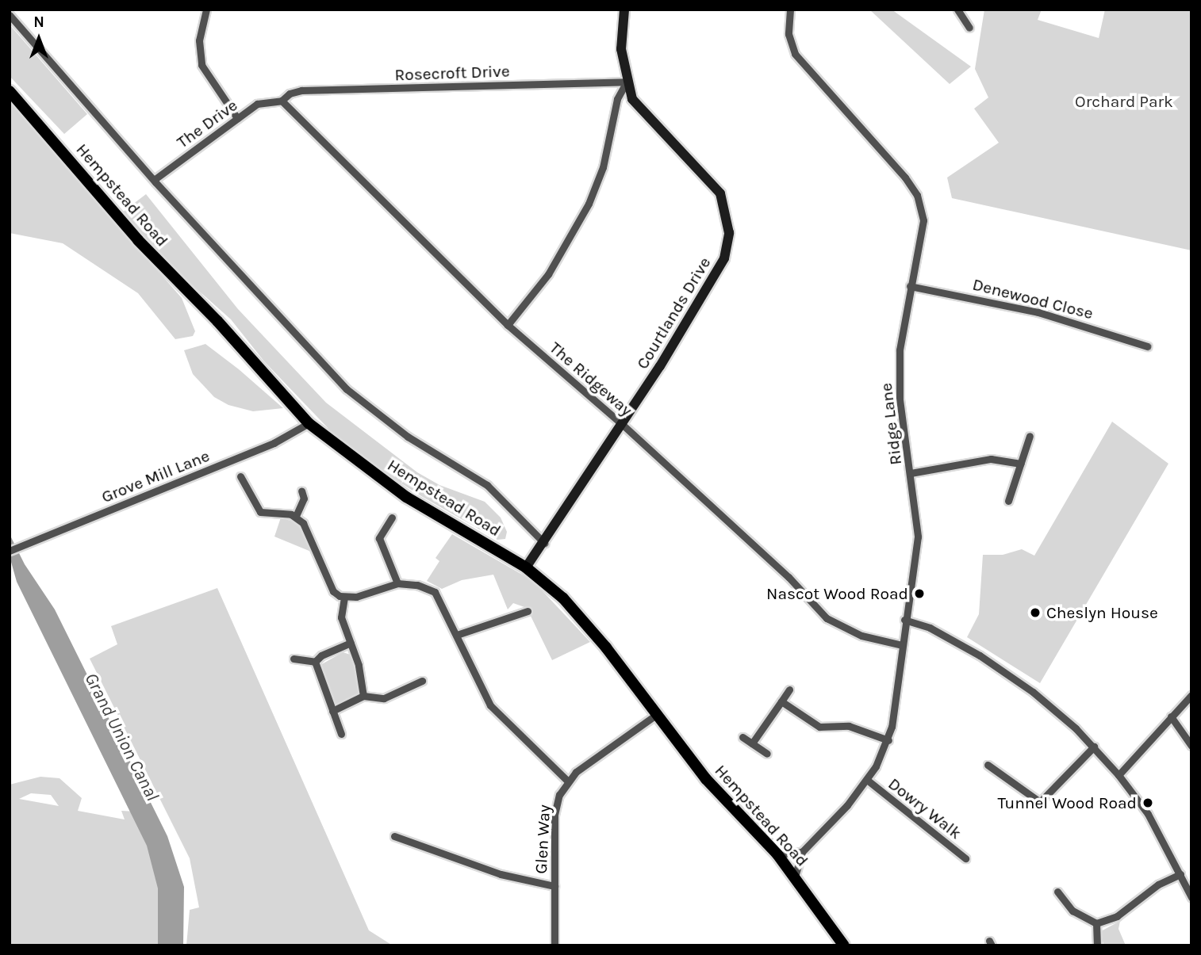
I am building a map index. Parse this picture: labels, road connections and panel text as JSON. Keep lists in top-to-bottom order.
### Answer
{
  "streets": {
    "main road": ["Hempstead Road"],
    "street": [
      "Rosecroft Drive",
      "The Drive",
      "Denewood Close",
      "Courtlands Drive",
      "The Ridgeway",
      "Ridge Lane",
      "Grove Mill Lane",
      "Dowry Walk",
      "Glen Way"
    ]
  },
  "crossings": [
    ["Rosecroft Drive", "The Drive"],
    ["Rosecroft Drive", "Courtlands Drive"],
    ["Rosecroft Drive", "The Ridgeway"],
    ["The Drive", "Hempstead Road"],
    ["The Drive", "The Ridgeway"],
    ["Hempstead Road", "Courtlands Drive"],
    ["Hempstead Road", "Ridge Lane"],
    ["Hempstead Road", "Grove Mill Lane"],
    ["Denewood Close", "Ridge Lane"],
    ["Courtlands Drive", "The Ridgeway"],
    ["The Ridgeway", "Ridge Lane"],
    ["Ridge Lane", "Dowry Walk"]
  ],
  "water": ["Grand Union Canal"],
  "parks": ["Orchard Park"],
  "places": ["Nascot Wood Road", "Cheslyn House", "Tunnel Wood Road"],
  "north": "top"
}
